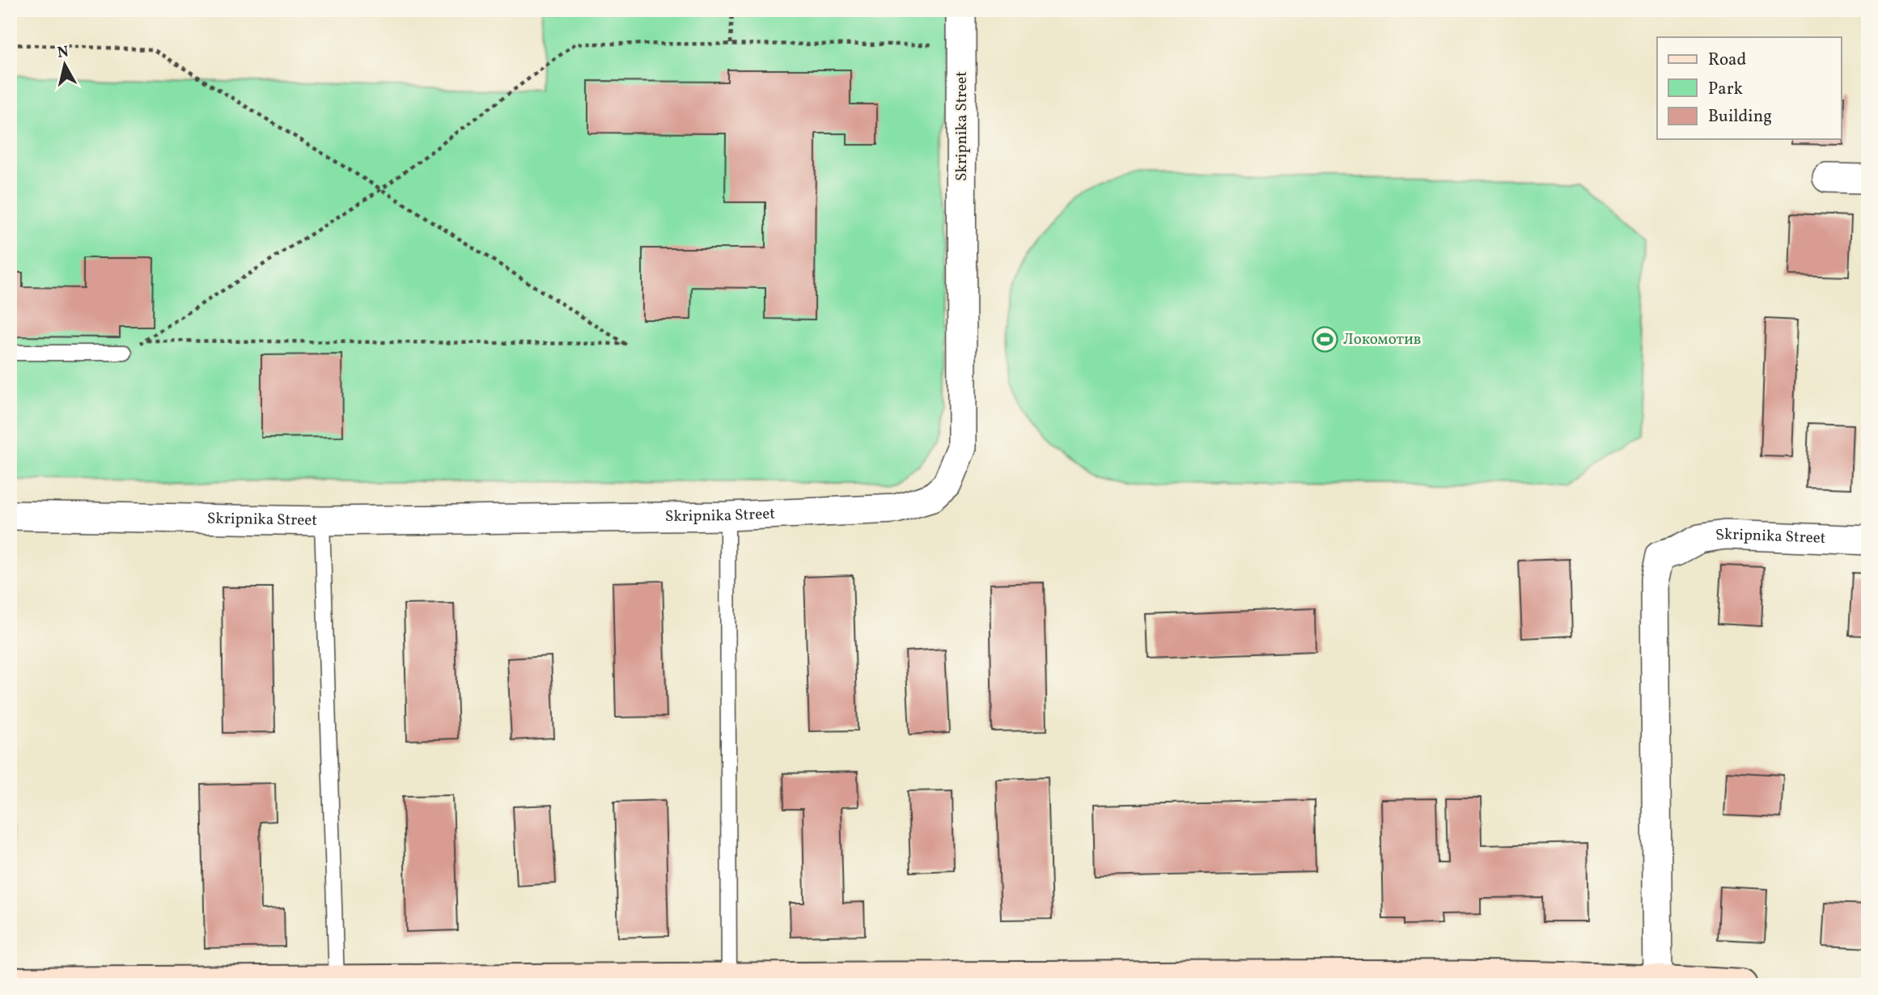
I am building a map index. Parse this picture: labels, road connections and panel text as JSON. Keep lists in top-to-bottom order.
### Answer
{
  "streets": {
    "street": ["Skripnika Street"]
  },
  "places": {
    "sports": ["Локомотив"]
  },
  "legend": ["Road", "Park", "Building"],
  "north": "top"
}
